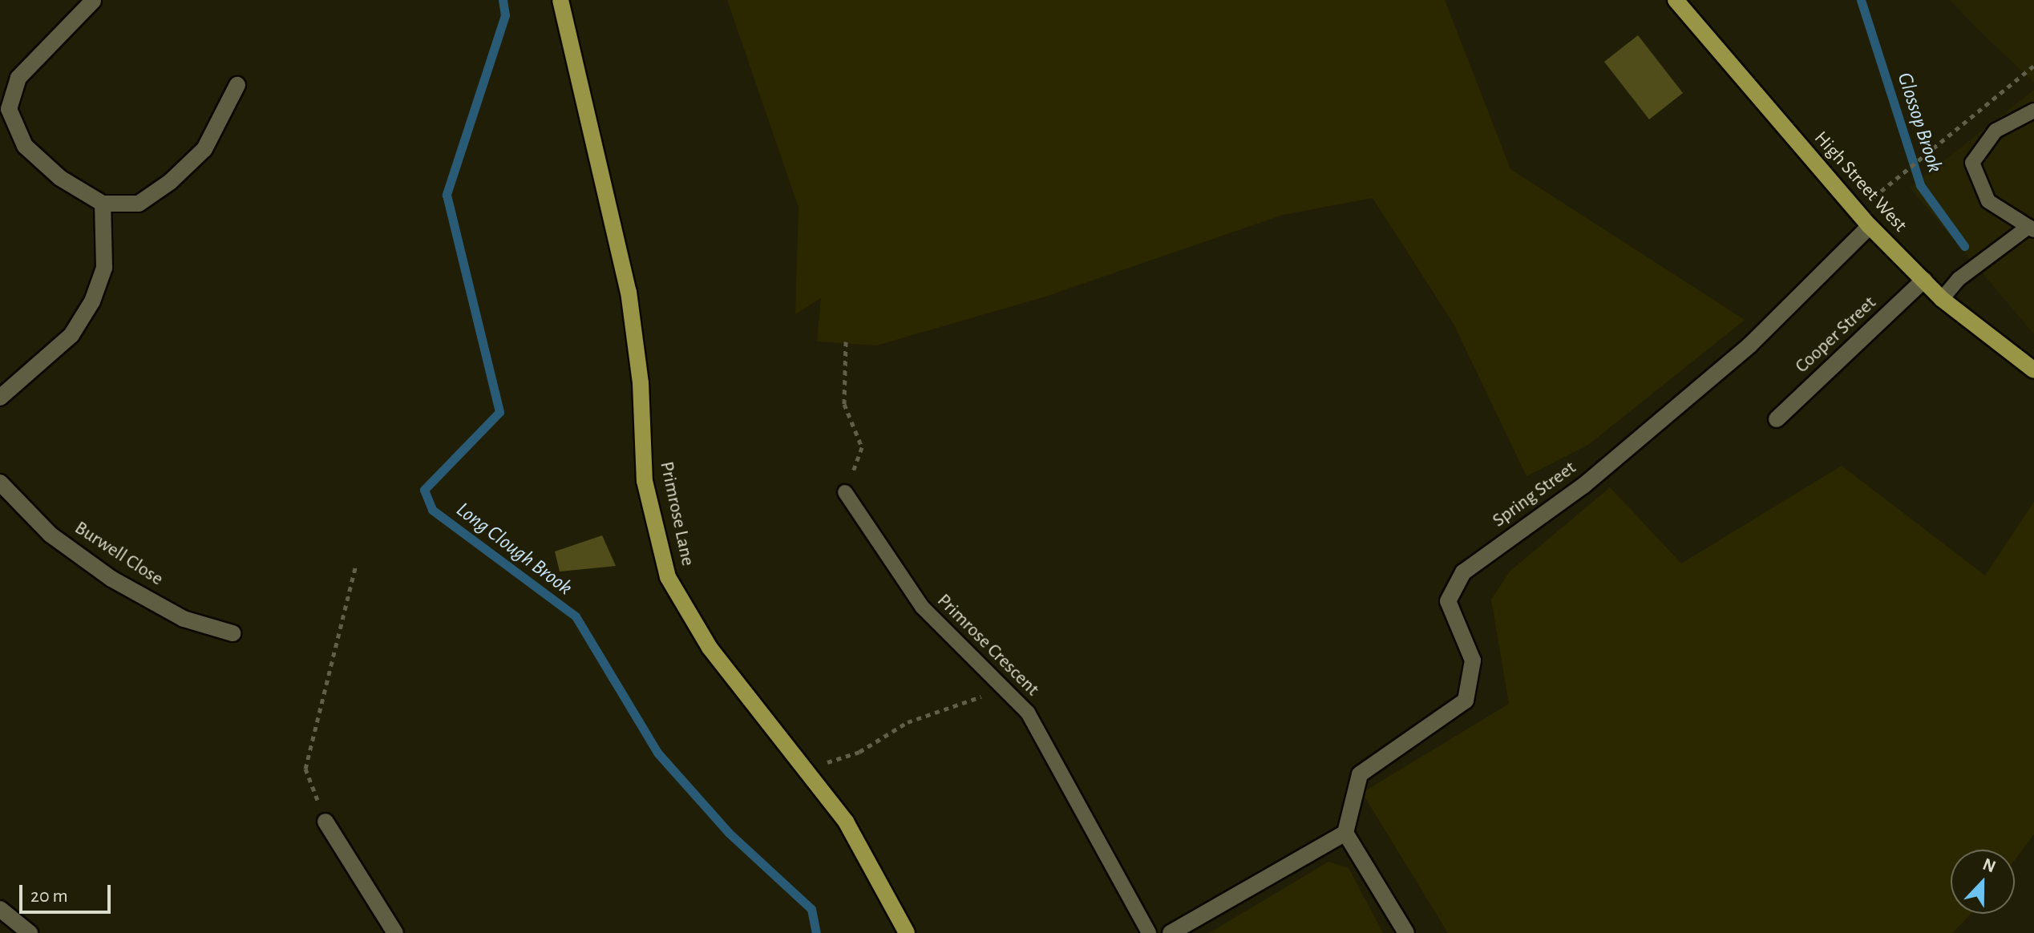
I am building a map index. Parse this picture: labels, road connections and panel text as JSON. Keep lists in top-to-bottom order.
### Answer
{
  "streets": {
    "main road": ["High Street West", "Primrose Lane"],
    "street": ["Cooper Street", "Spring Street", "Burwell Close"],
    "lane": ["Primrose Crescent"]
  },
  "crossings": [
    ["High Street West", "Cooper Street"],
    ["High Street West", "Spring Street"]
  ],
  "water": ["Glossop Brook", "Long Clough Brook"],
  "scale_bar": "20 m",
  "north": "top"
}
